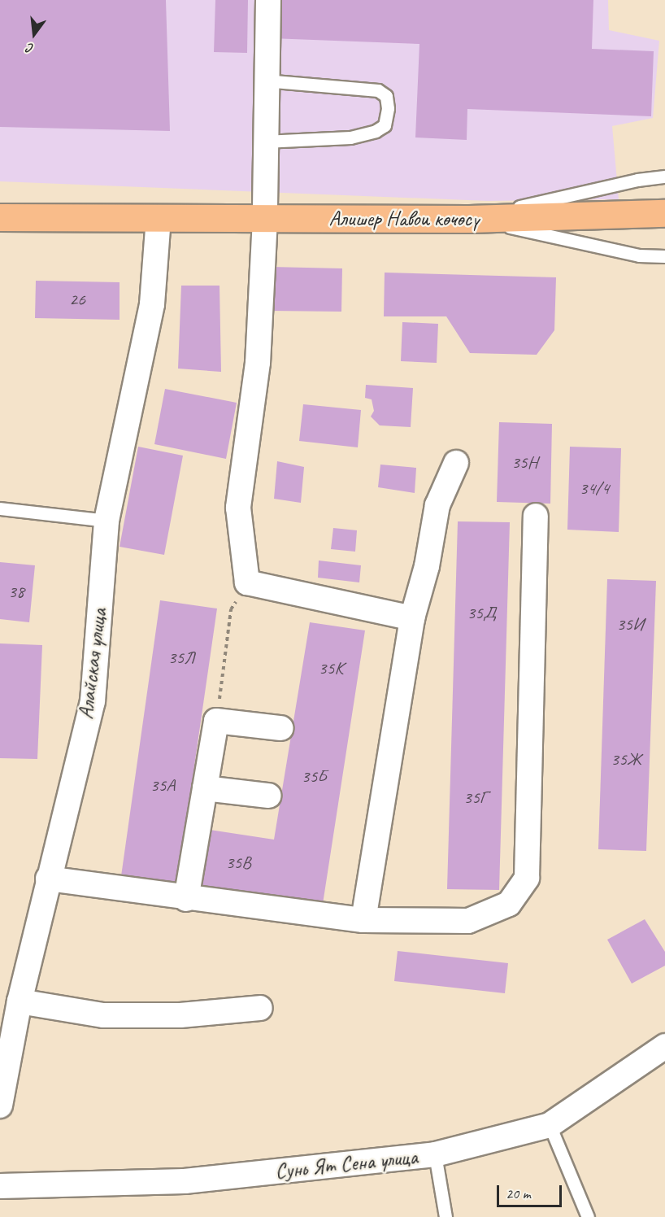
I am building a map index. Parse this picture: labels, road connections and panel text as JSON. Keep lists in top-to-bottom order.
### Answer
{
  "streets": {
    "main road": ["Алишер Навои көчөсү"],
    "street": ["Алайская улица", "Сунь Ят Сена улица"]
  },
  "crossings": [
    ["Алишер Навои көчөсү", "Алайская улица"]
  ],
  "house_numbers": [
    "26",
    "35Н",
    "34/4",
    "38",
    "35Д",
    "35И",
    "35Л",
    "35К",
    "35Ж",
    "35Б",
    "35А",
    "35Г",
    "35В"
  ],
  "scale_bar": "20 m",
  "north": "bottom"
}
